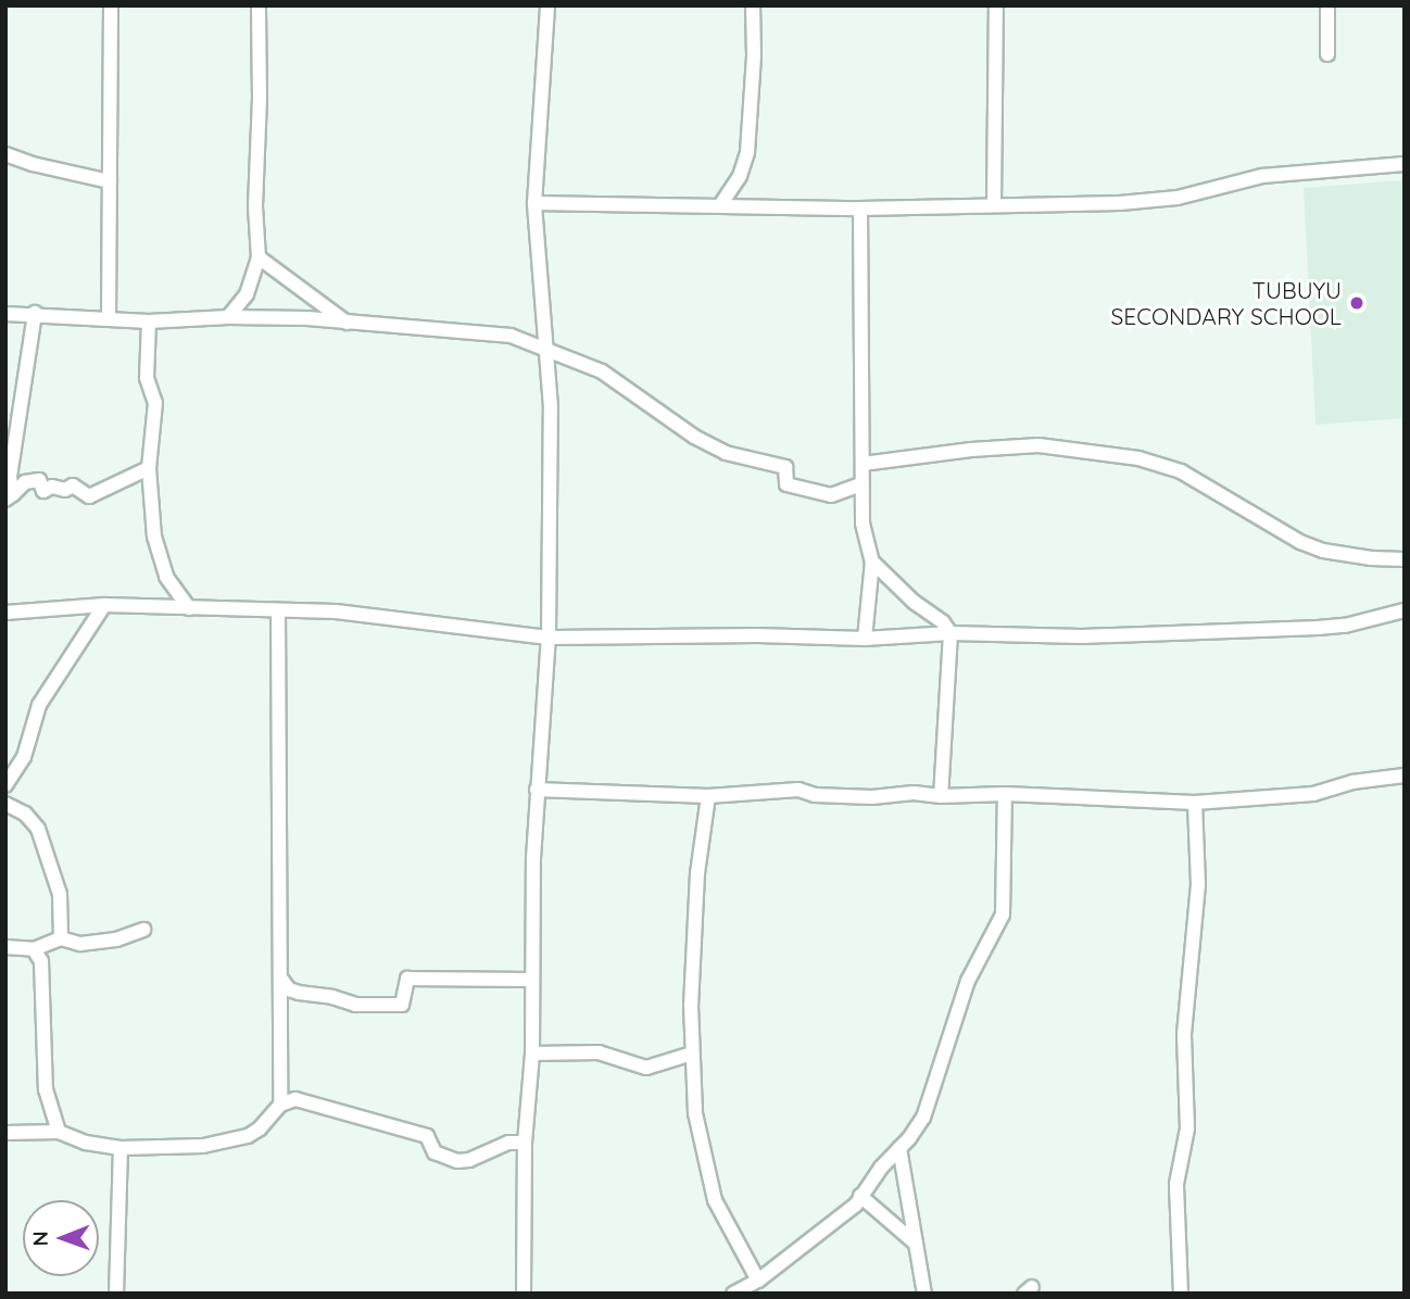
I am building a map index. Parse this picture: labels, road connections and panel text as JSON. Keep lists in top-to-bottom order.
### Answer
{
  "places": ["TUBUYU SECONDARY SCHOOL"],
  "north": "left"
}
